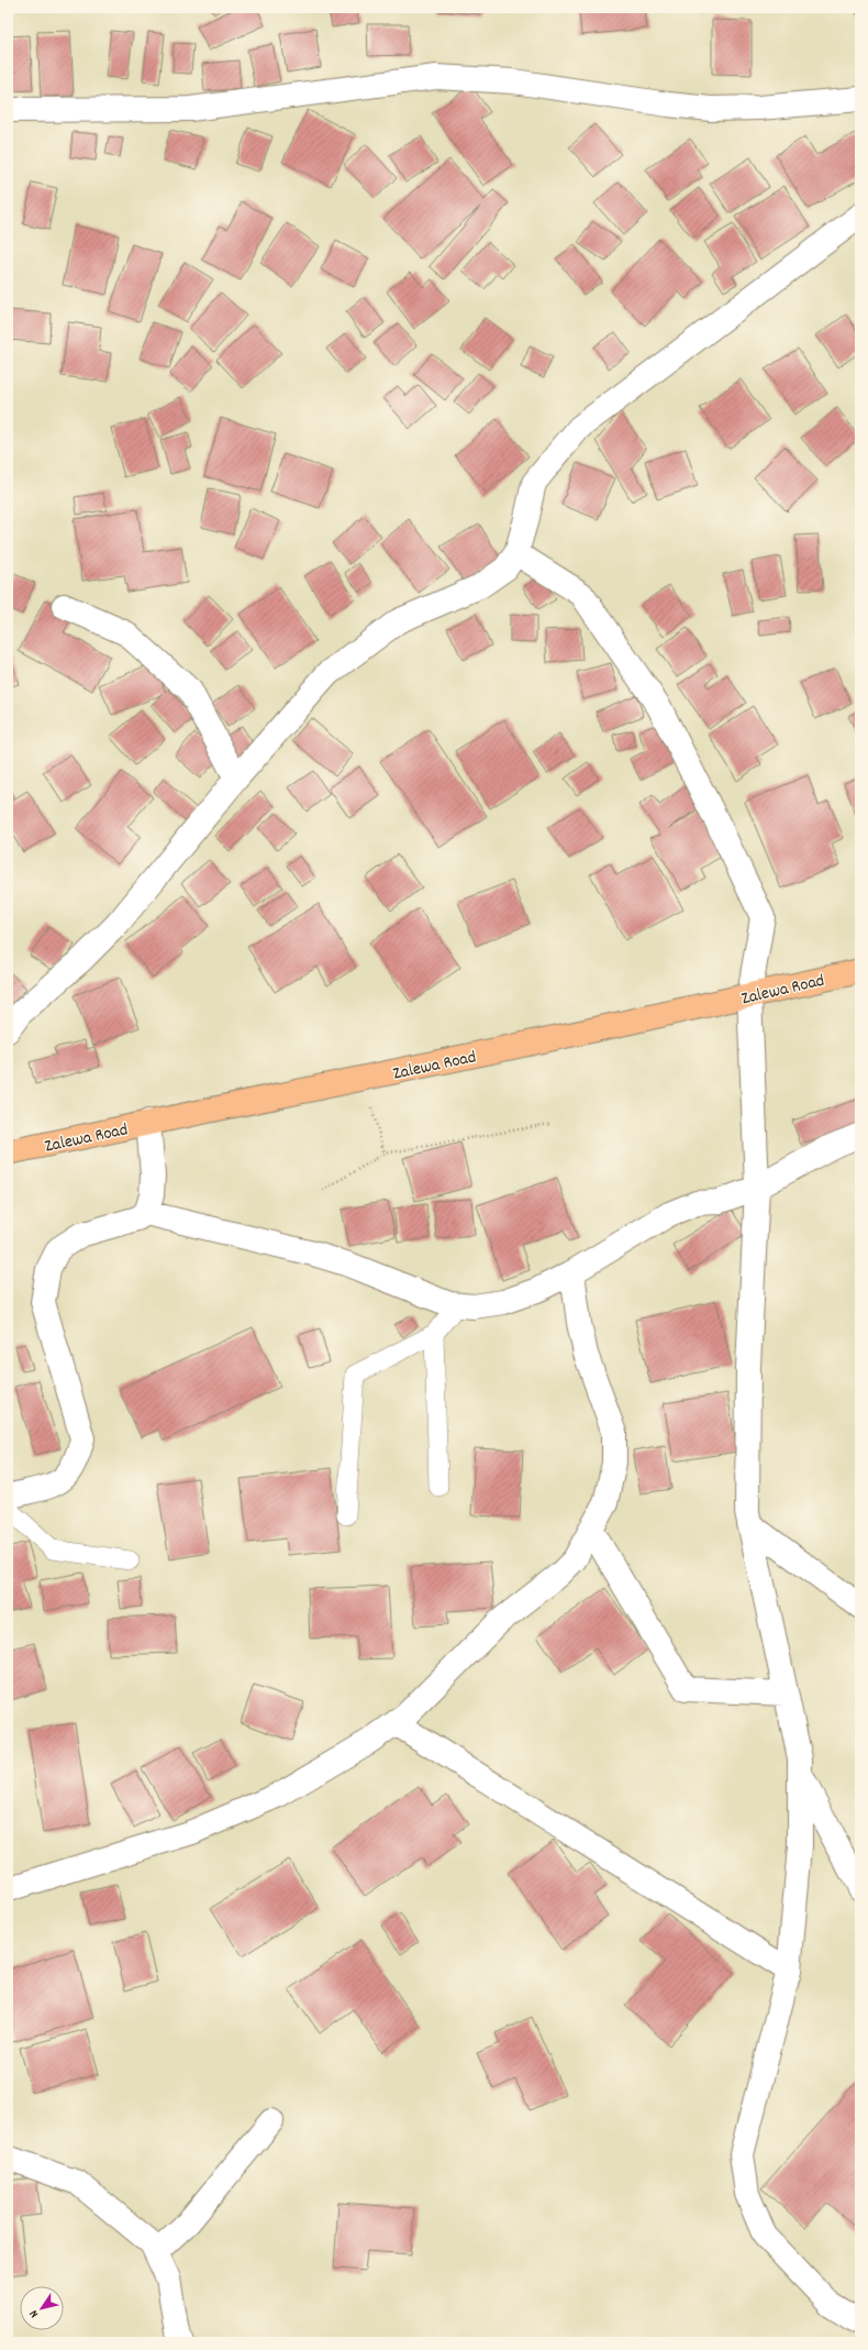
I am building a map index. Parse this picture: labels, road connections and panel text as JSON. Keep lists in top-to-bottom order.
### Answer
{
  "streets": {
    "highway": ["Zalewa Road"]
  },
  "north": "bottom left"
}
